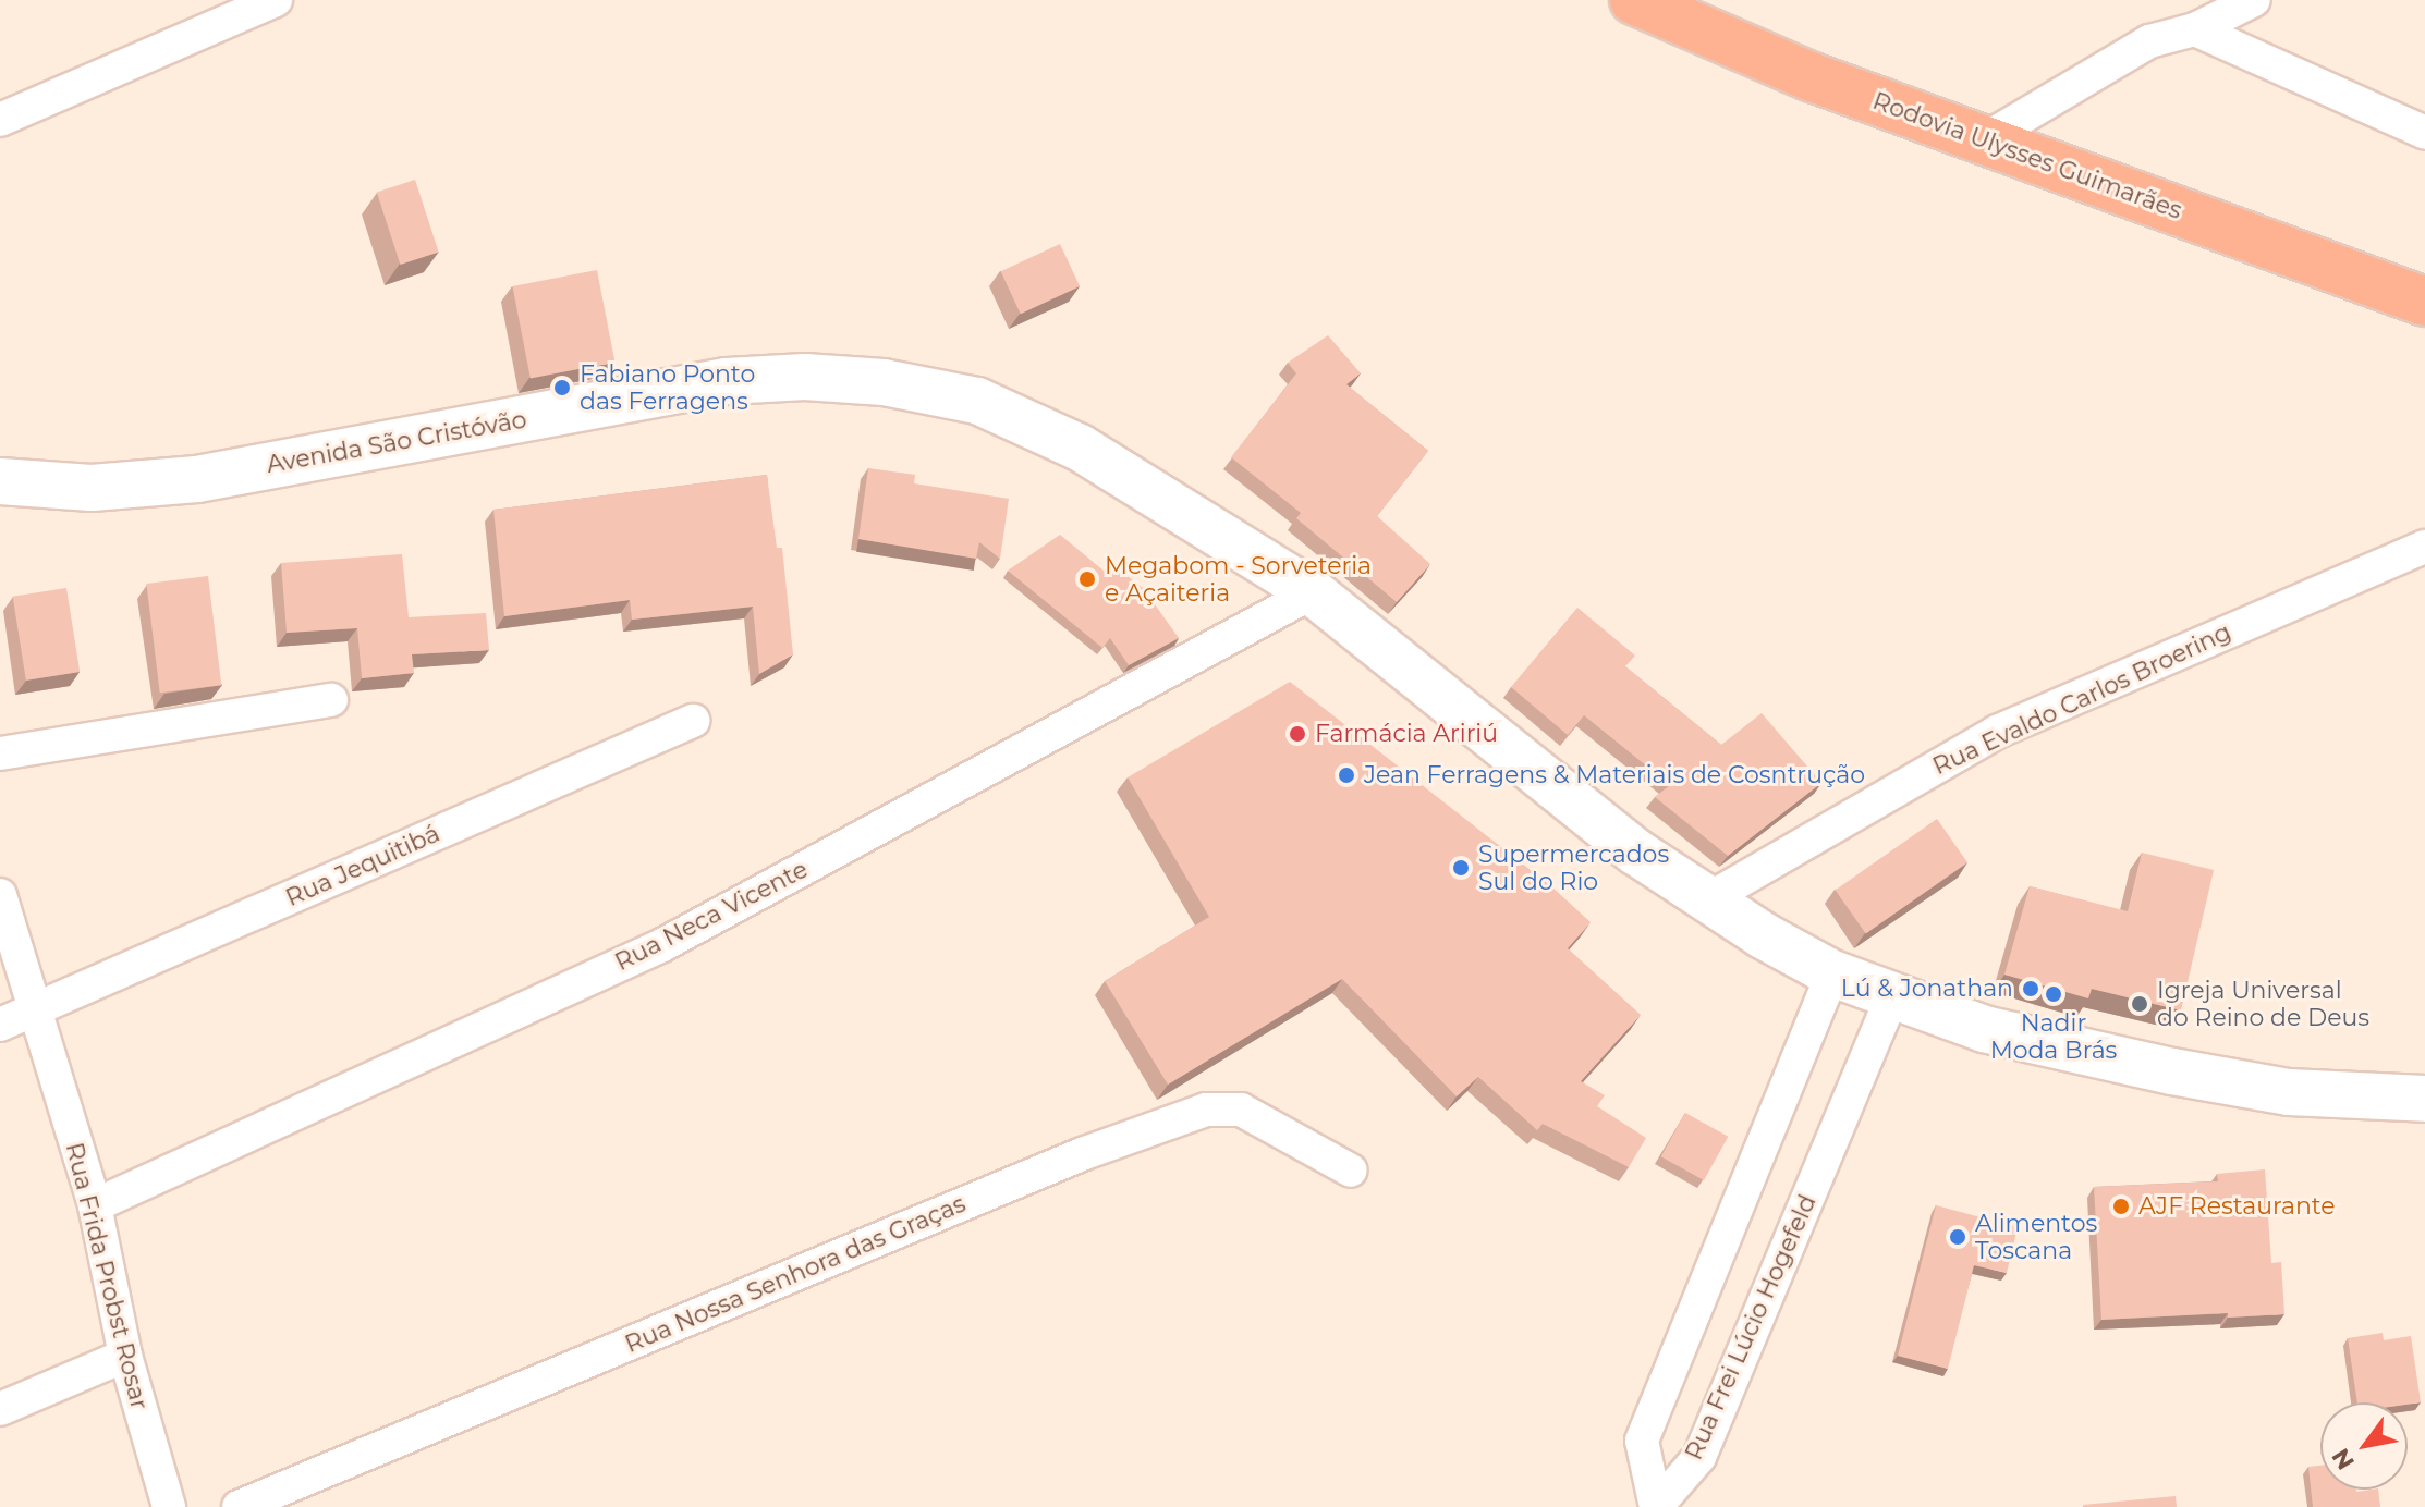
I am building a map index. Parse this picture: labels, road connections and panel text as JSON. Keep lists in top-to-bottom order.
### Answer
{
  "streets": {
    "highway": ["Rodovia Ulysses Guimarães"],
    "main road": ["Avenida São Cristóvão"],
    "street": [
      "Rua Evaldo Carlos Broering",
      "Rua Jequitibá",
      "Rua Neca Vicente",
      "Rua Nossa Senhora das Graças",
      "Rua Frida Probst Rosar",
      "Rua Frei Lúcio Hogefeld"
    ]
  },
  "crossings": [
    ["Avenida São Cristóvão", "Rua Evaldo Carlos Broering"],
    ["Avenida São Cristóvão", "Rua Neca Vicente"],
    ["Avenida São Cristóvão", "Rua Frei Lúcio Hogefeld"],
    ["Rua Jequitibá", "Rua Frida Probst Rosar"],
    ["Rua Neca Vicente", "Rua Frida Probst Rosar"]
  ],
  "places": [
    "Fabiano Ponto das Ferragens",
    "Megabom - Sorveteria e Açaiteria",
    "Farmácia Aririú",
    "Jean Ferragens & Materiais de Cosntrução",
    "Supermercados Sul do Rio",
    "Lú & Jonathan",
    "Nadir Moda Brás",
    "Igreja Universal do Reino de Deus",
    "AJF Restaurante",
    "Alimentos Toscana"
  ],
  "north": "bottom left"
}
